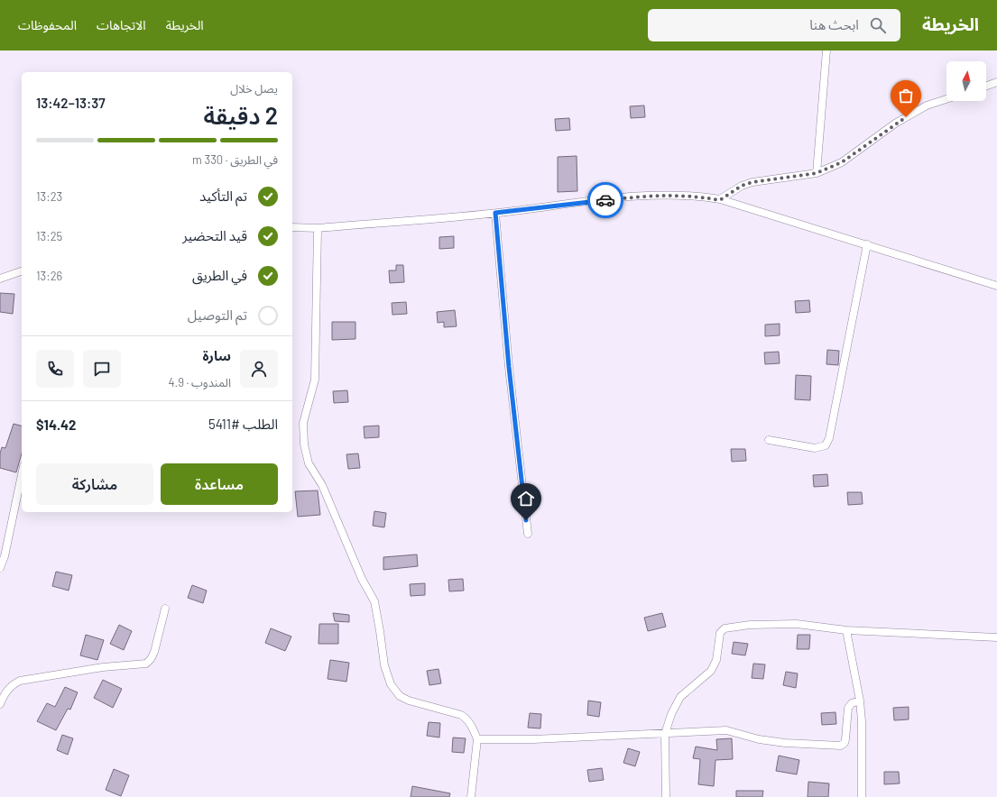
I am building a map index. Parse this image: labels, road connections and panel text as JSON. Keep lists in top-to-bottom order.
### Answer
{
  "north": "top",
  "page": {
    "header": "الخريطة",
    "search": "ابحث هنا",
    "nav": ["الخريطة", "الاتجاهات", "المحفوظات"],
    "heading": ["2 دقيقة", "يصل خلال", "13:37–13:42"],
    "panel": [
      "سارة",
      "المندوب · 4.9",
      "الطلب #5411",
      "$14.42"
    ],
    "bar": "في الطريق · 330 m",
    "list": [
      ["تم التأكيد", "13:23"],
      ["قيد التحضير", "13:25"],
      ["في الطريق", "13:26"],
      "تم التوصيل"
    ],
    "buttons": ["مساعدة", "مشاركة"]
  }
}
